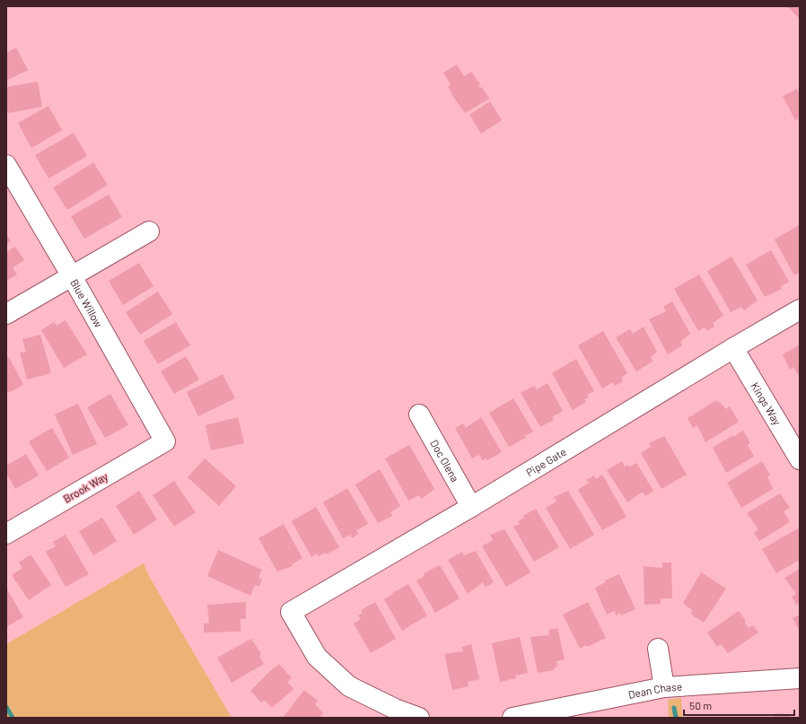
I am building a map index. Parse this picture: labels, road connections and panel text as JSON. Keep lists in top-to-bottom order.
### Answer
{
  "streets": {
    "street": [
      "Blue Willow",
      "Kings Way",
      "Doc Olena",
      "Pipe Gate",
      "Brook Way",
      "Dean Chase"
    ]
  },
  "crossings": [
    ["Blue Willow", "Brook Way"],
    ["Kings Way", "Pipe Gate"],
    ["Doc Olena", "Pipe Gate"]
  ],
  "scale_bar": "50 m"
}
